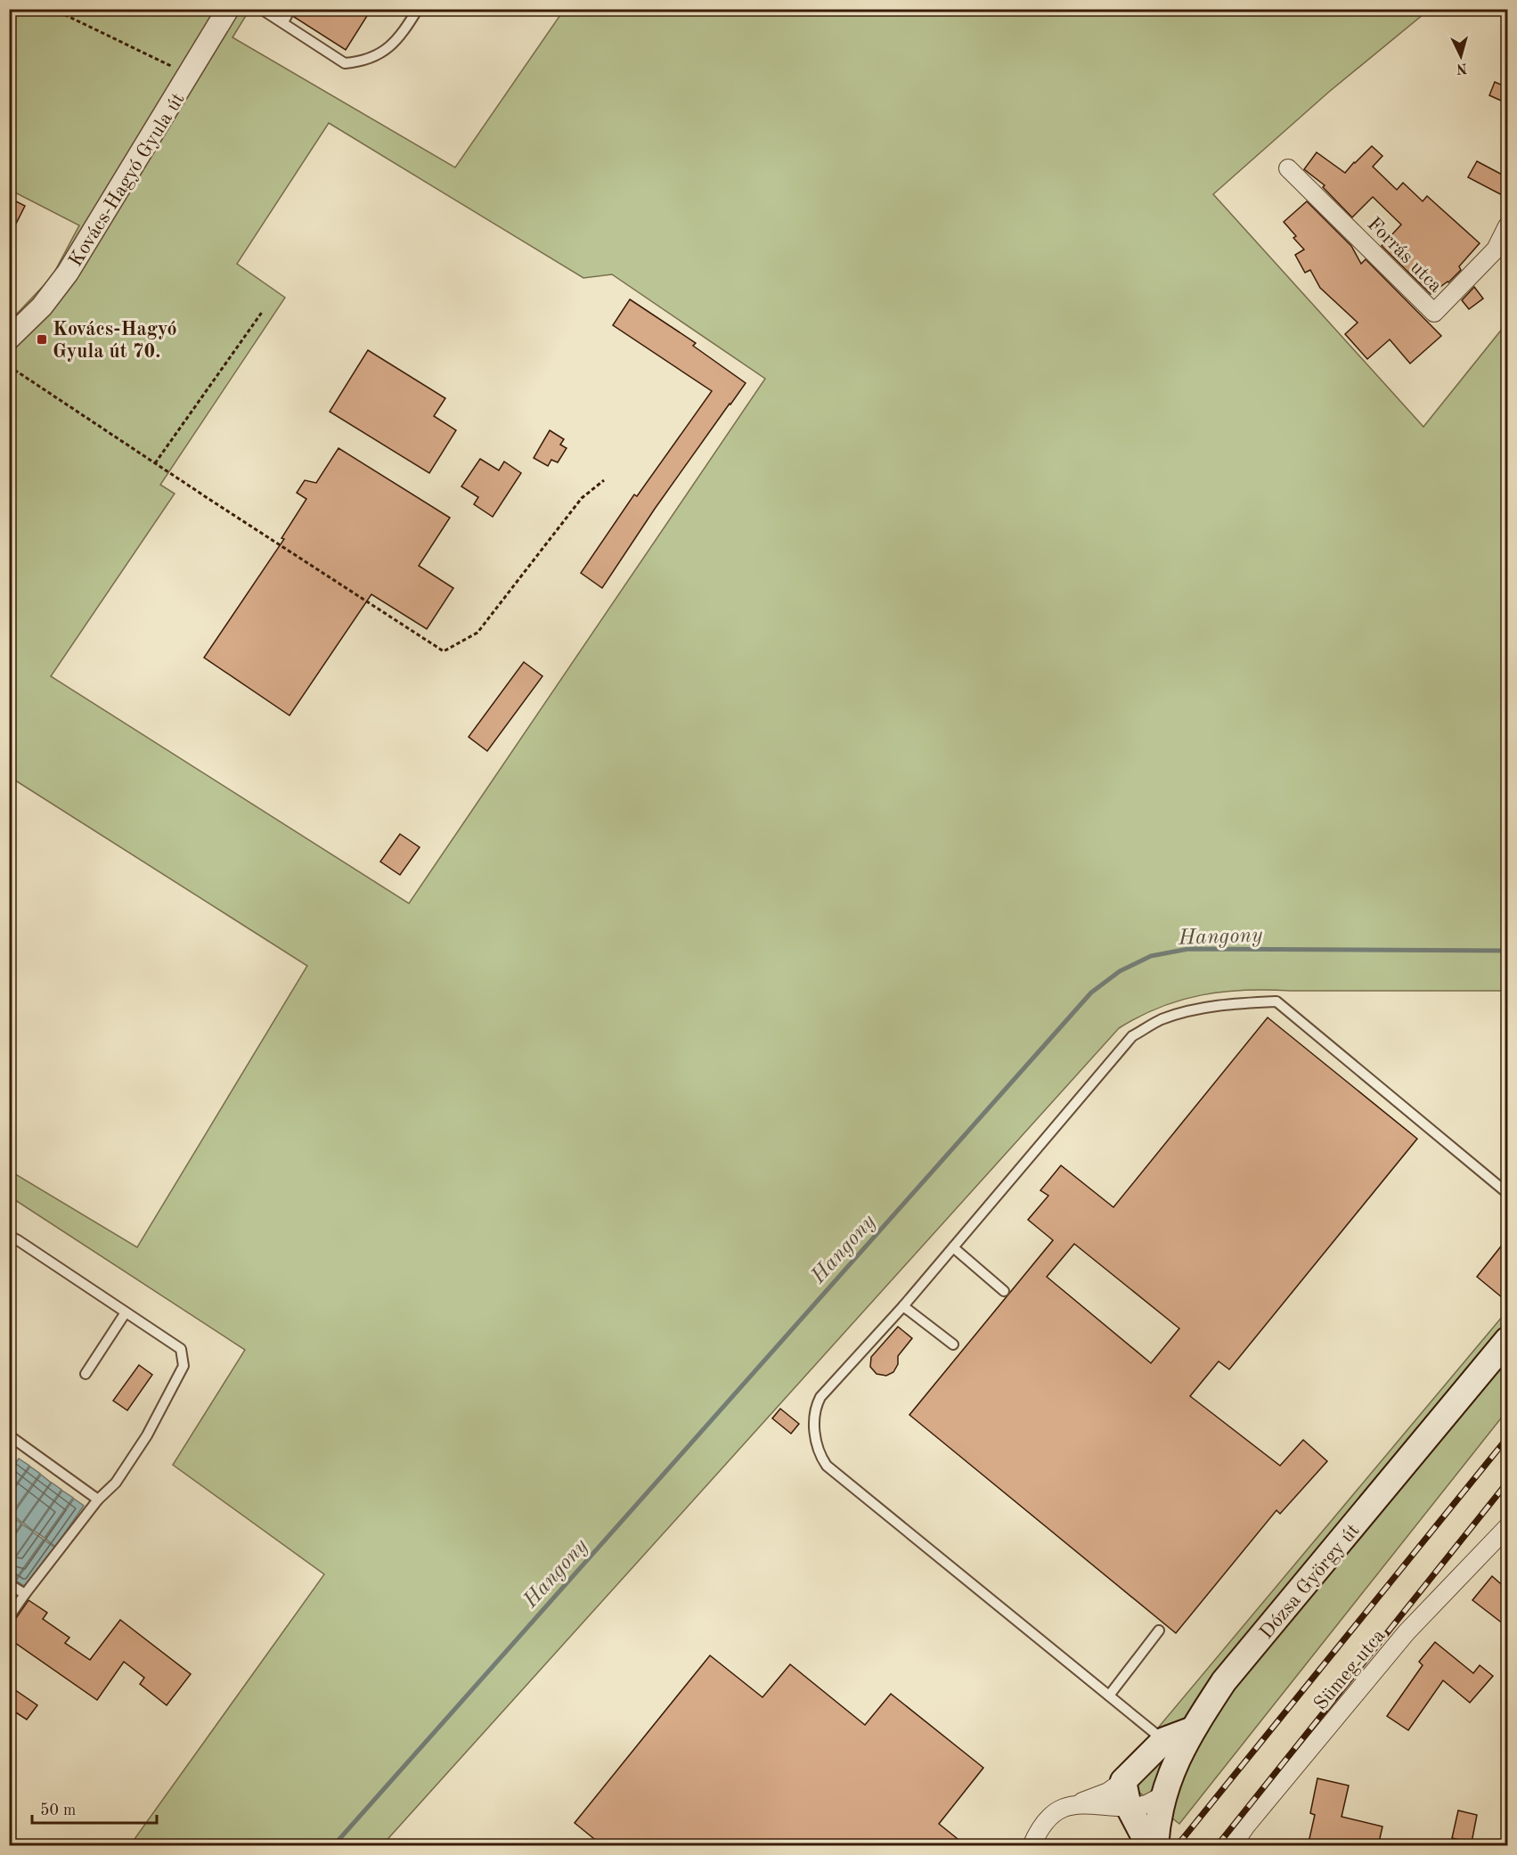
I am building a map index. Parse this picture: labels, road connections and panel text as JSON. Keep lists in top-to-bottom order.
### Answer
{
  "streets": {
    "main road": ["Dózsa György út"],
    "street": ["Kovács-Hagyó Gyula út", "Forrás utca", "Sümeg utca"]
  },
  "water": ["Hangony"],
  "places": {
    "transit": ["Kovács-Hagyó Gyula út 70."]
  },
  "scale_bar": "50 m",
  "north": "bottom"
}
